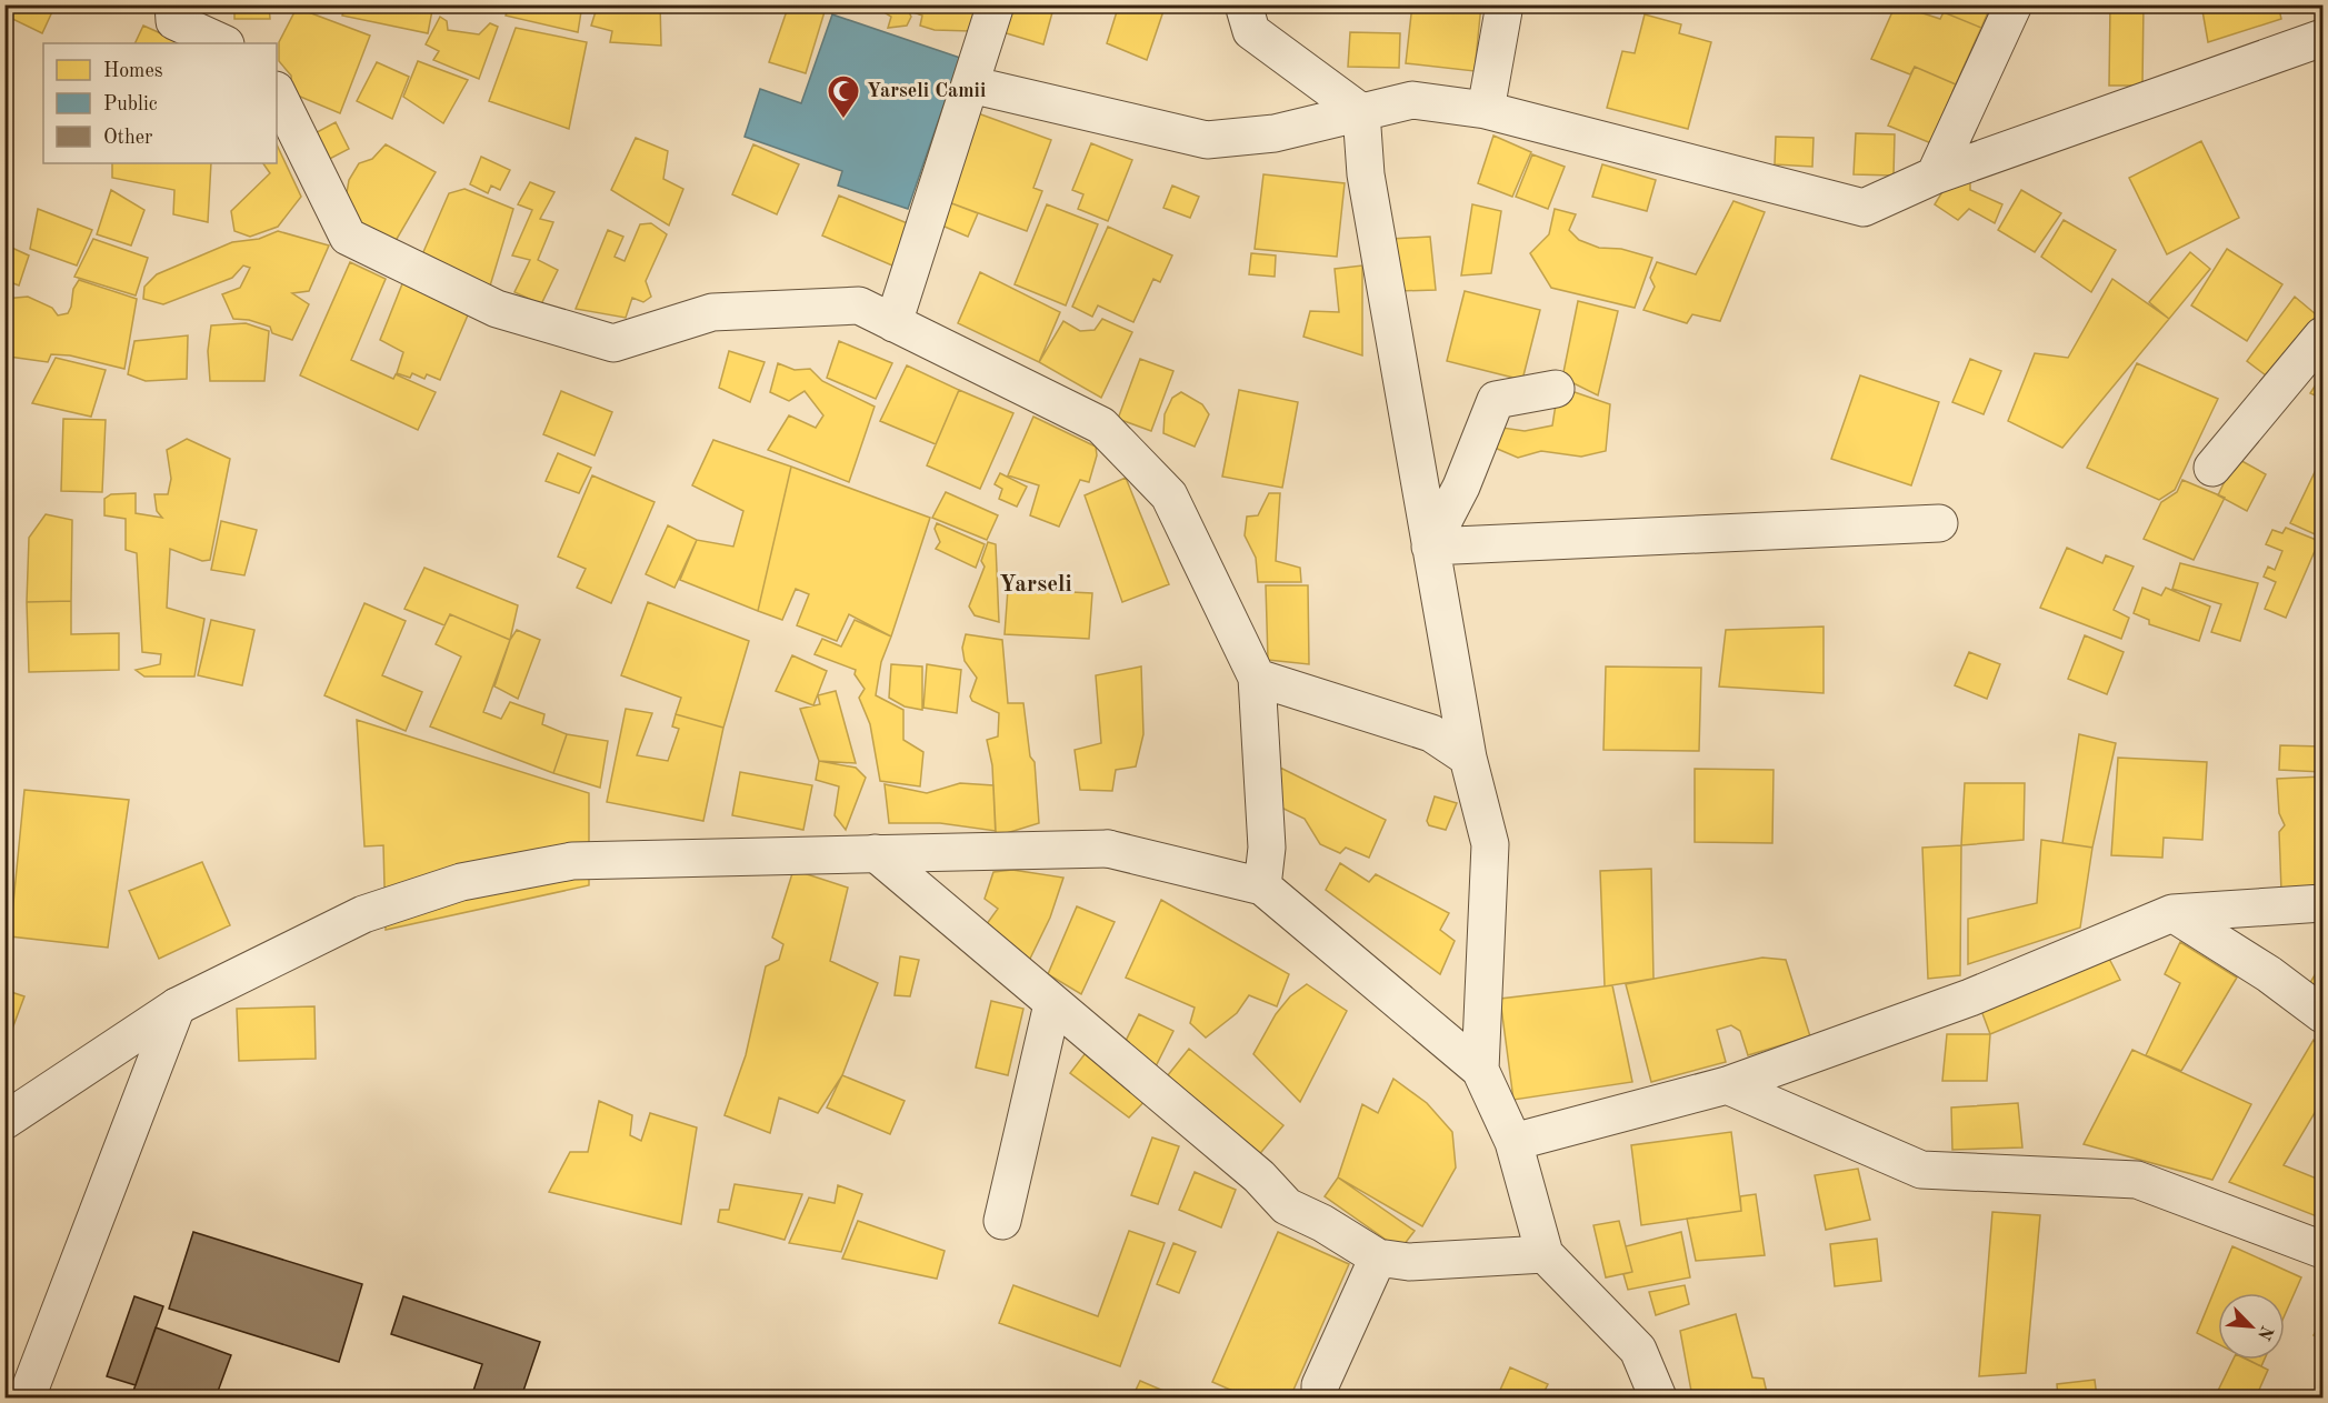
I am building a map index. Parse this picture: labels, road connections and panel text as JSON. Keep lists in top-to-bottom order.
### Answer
{
  "districts": ["Yarseli"],
  "places": {
    "mosque": ["Yarseli Camii"]
  },
  "legend": ["Homes", "Public", "Other"],
  "north": "bottom right"
}
